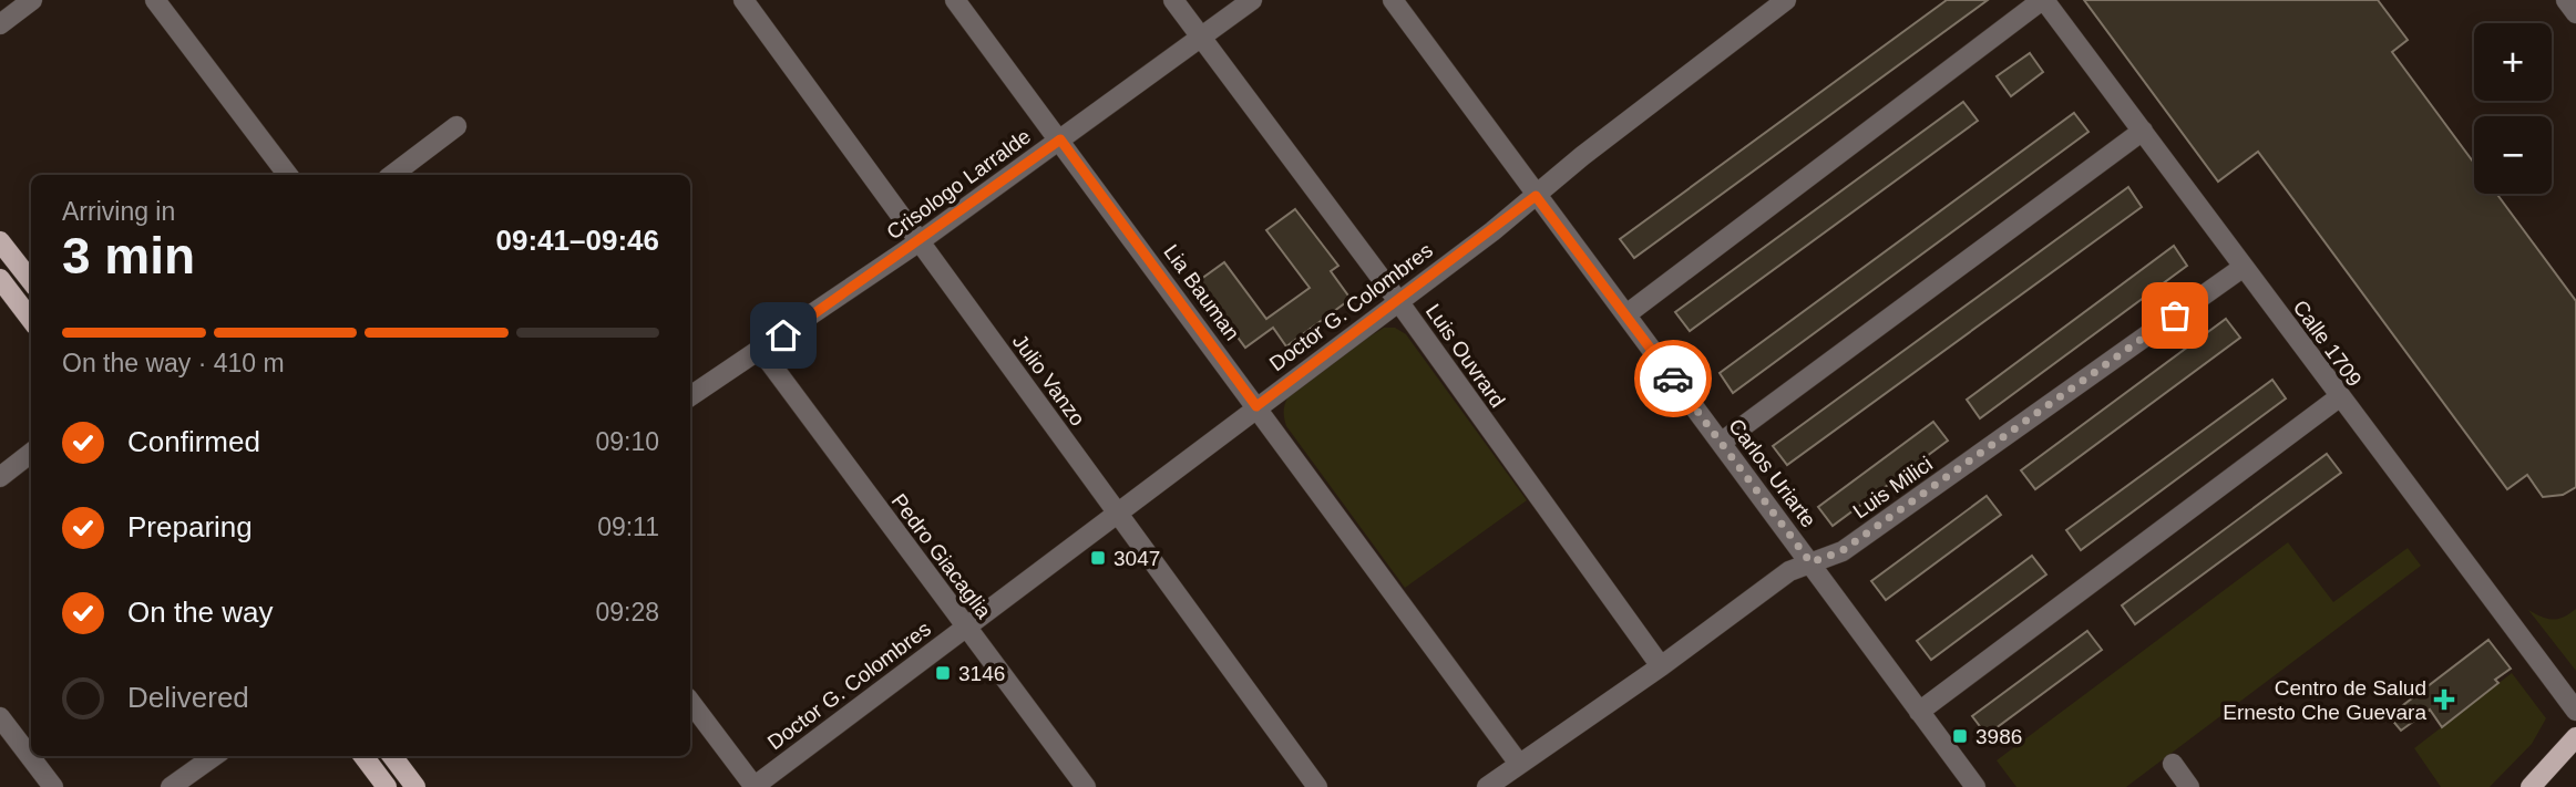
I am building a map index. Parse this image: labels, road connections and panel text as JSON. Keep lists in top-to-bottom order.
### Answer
{
  "streets": {
    "street": [
      "Crisologo Larralde",
      "Lia Bauman",
      "Doctor G. Colombres",
      "Calle 1709",
      "Luis Ouvrard",
      "Julio Vanzo",
      "Carlos Uriarte",
      "Luis Milici",
      "Pedro Giacaglia"
    ]
  },
  "crossings": [
    ["Crisologo Larralde", "Lia Bauman"],
    ["Crisologo Larralde", "Luis Ouvrard"],
    ["Crisologo Larralde", "Julio Vanzo"],
    ["Crisologo Larralde", "Pedro Giacaglia"],
    ["Lia Bauman", "Doctor G. Colombres"],
    ["Lia Bauman", "Luis Milici"],
    ["Doctor G. Colombres", "Luis Ouvrard"],
    ["Doctor G. Colombres", "Julio Vanzo"],
    ["Doctor G. Colombres", "Carlos Uriarte"],
    ["Doctor G. Colombres", "Pedro Giacaglia"],
    ["Calle 1709", "Luis Milici"],
    ["Luis Ouvrard", "Luis Milici"],
    ["Carlos Uriarte", "Luis Milici"]
  ],
  "places": {
    "transit": ["3047", "3146", "3986"],
    "health": ["Centro de Salud Ernesto Che Guevara"]
  },
  "page": {
    "map_buttons": ["+", "−"],
    "heading": ["3 min", "Arriving in", "09:41–09:46"],
    "bar": "On the way · 410 m",
    "list": [
      ["Confirmed", "09:10"],
      ["Preparing", "09:11"],
      ["On the way", "09:28"],
      "Delivered"
    ]
  }
}
